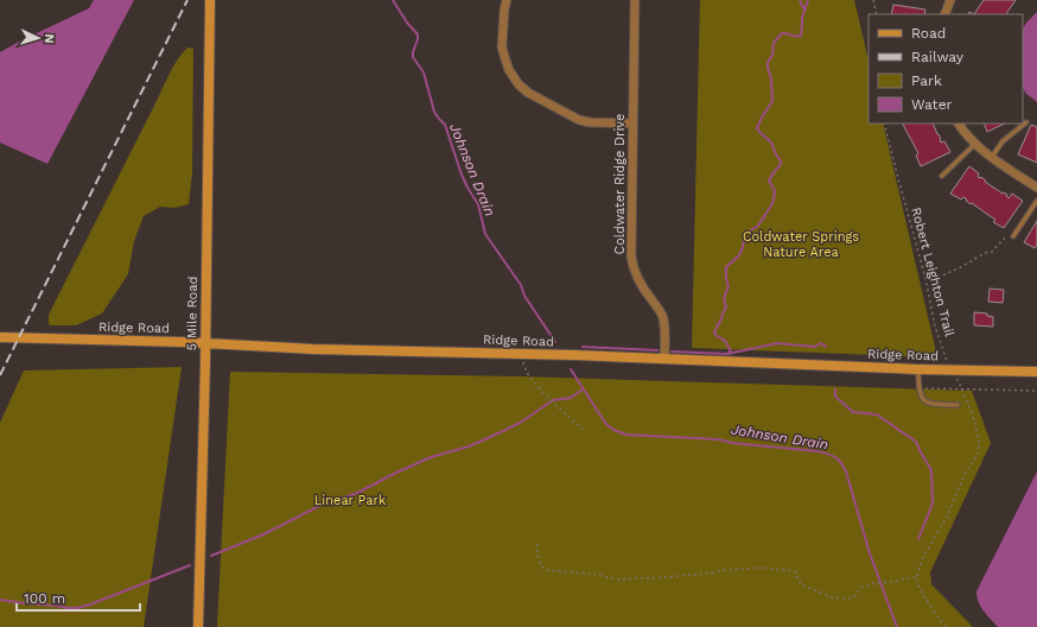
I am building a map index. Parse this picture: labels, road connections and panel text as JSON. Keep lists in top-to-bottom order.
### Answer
{
  "streets": {
    "street": ["Coldwater Ridge Drive", "5 Mile Road", "Ridge Road"],
    "path": ["Robert Leighton Trail"]
  },
  "crossings": [
    ["Coldwater Ridge Drive", "Ridge Road"],
    ["Robert Leighton Trail", "Ridge Road"],
    ["5 Mile Road", "Ridge Road"]
  ],
  "water": ["Johnson Drain"],
  "parks": ["Coldwater Springs Nature Area", "Linear Park"],
  "legend": [
    "Road",
    "Railway",
    "Park",
    "Water"
  ],
  "scale_bar": "100 m",
  "north": "right"
}
